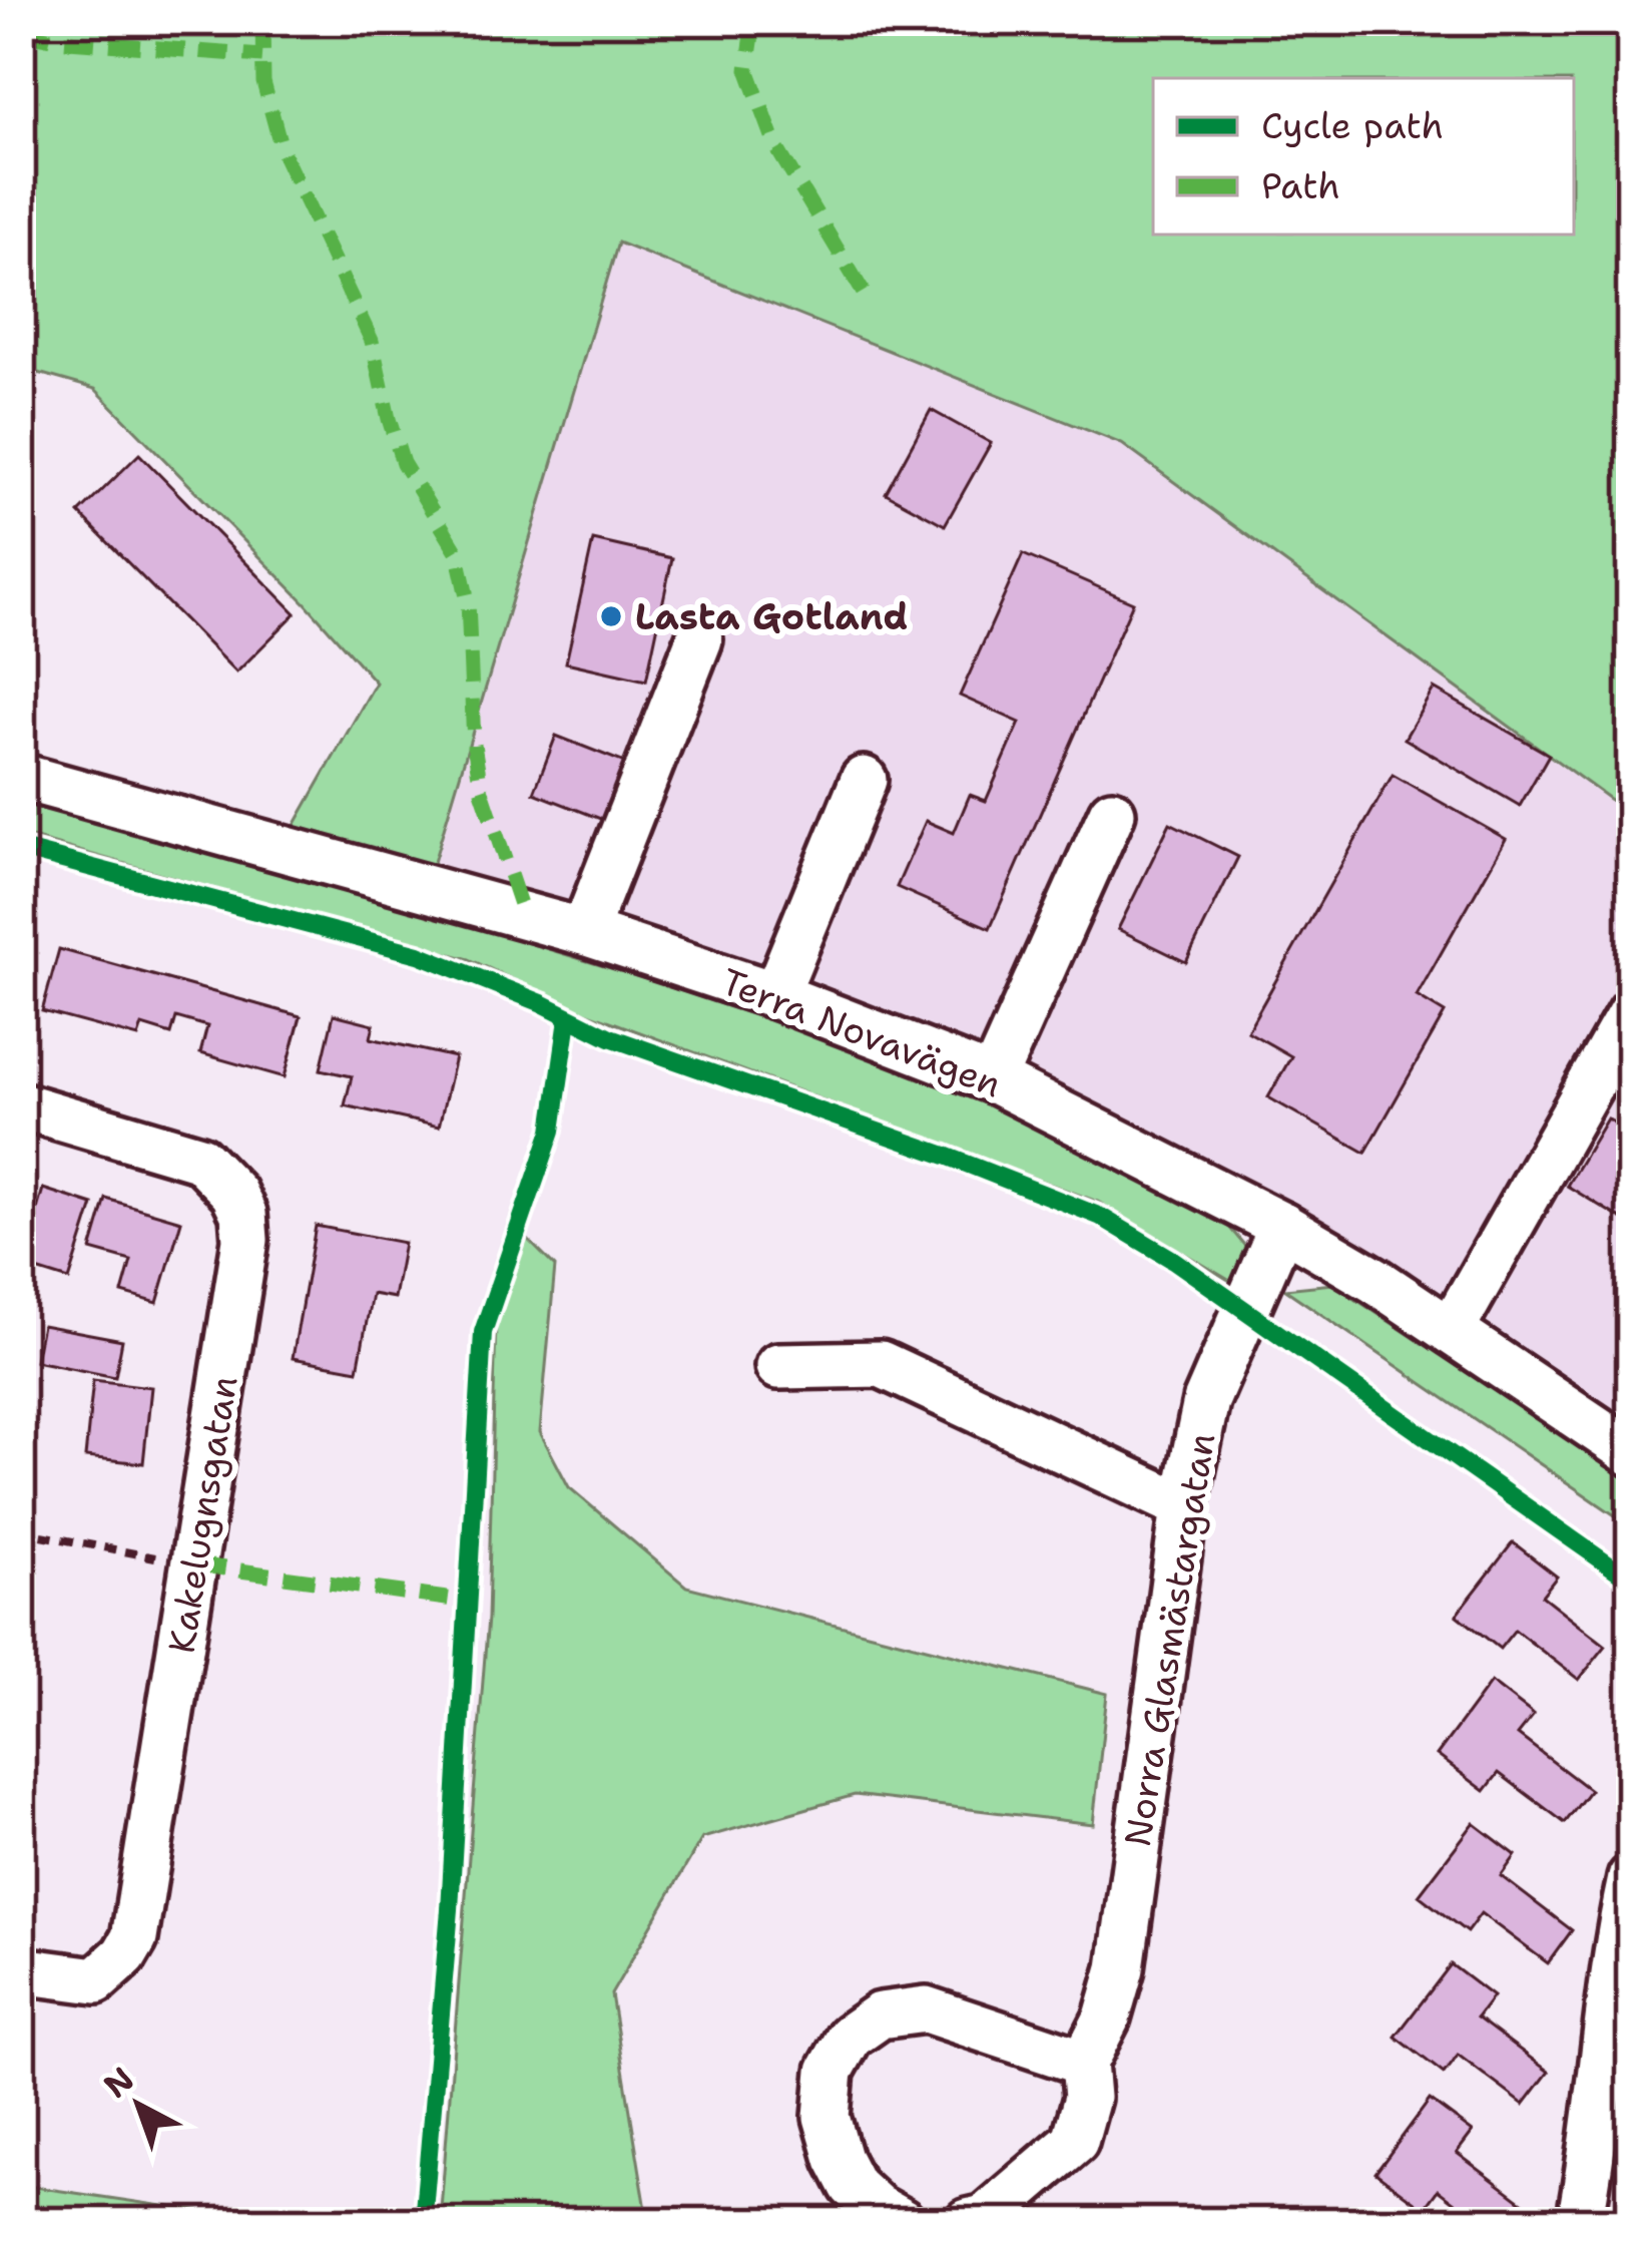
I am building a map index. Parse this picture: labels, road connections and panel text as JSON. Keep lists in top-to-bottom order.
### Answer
{
  "streets": {
    "street": ["Terra Novavägen", "Kakelugnsgatan", "Norra Glasmästargatan"]
  },
  "crossings": [
    ["Terra Novavägen", "Norra Glasmästargatan"]
  ],
  "places": ["Lasta Gotland"],
  "legend": ["Cycle path", "Path"],
  "north": "top left"
}
